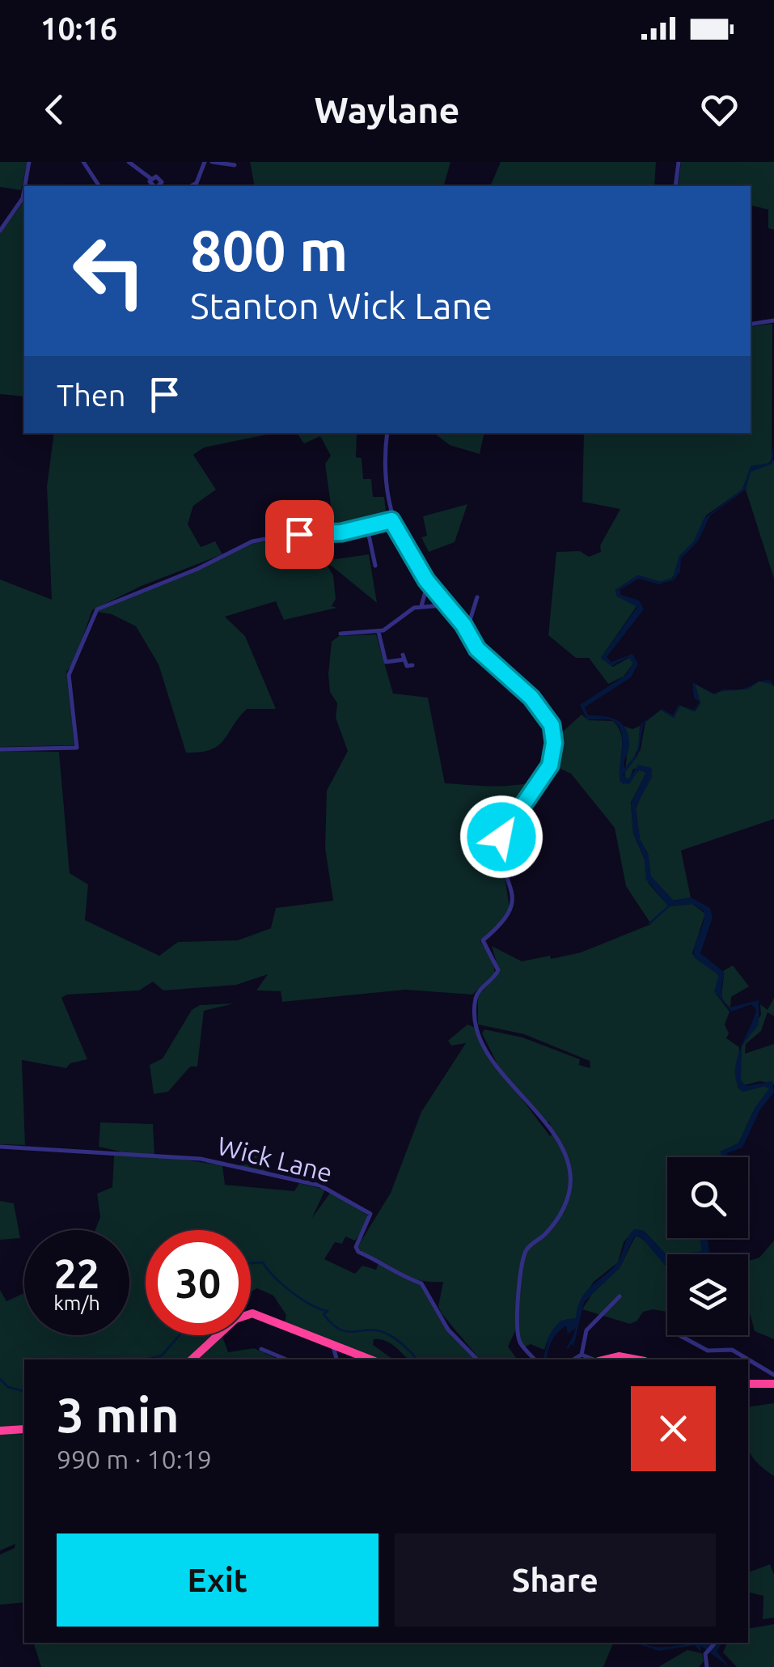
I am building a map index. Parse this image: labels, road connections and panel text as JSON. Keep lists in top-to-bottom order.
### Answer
{
  "streets": {
    "street": ["Wick Lane"]
  },
  "page": {
    "status": "10:16",
    "header": "Waylane",
    "turn": ["800 m", "Stanton Wick Lane"],
    "then": "Then",
    "speed": "22 km/h",
    "limit": "30",
    "heading": ["3 min", "990 m · 10:19"],
    "buttons": ["Exit", "Share"]
  }
}
